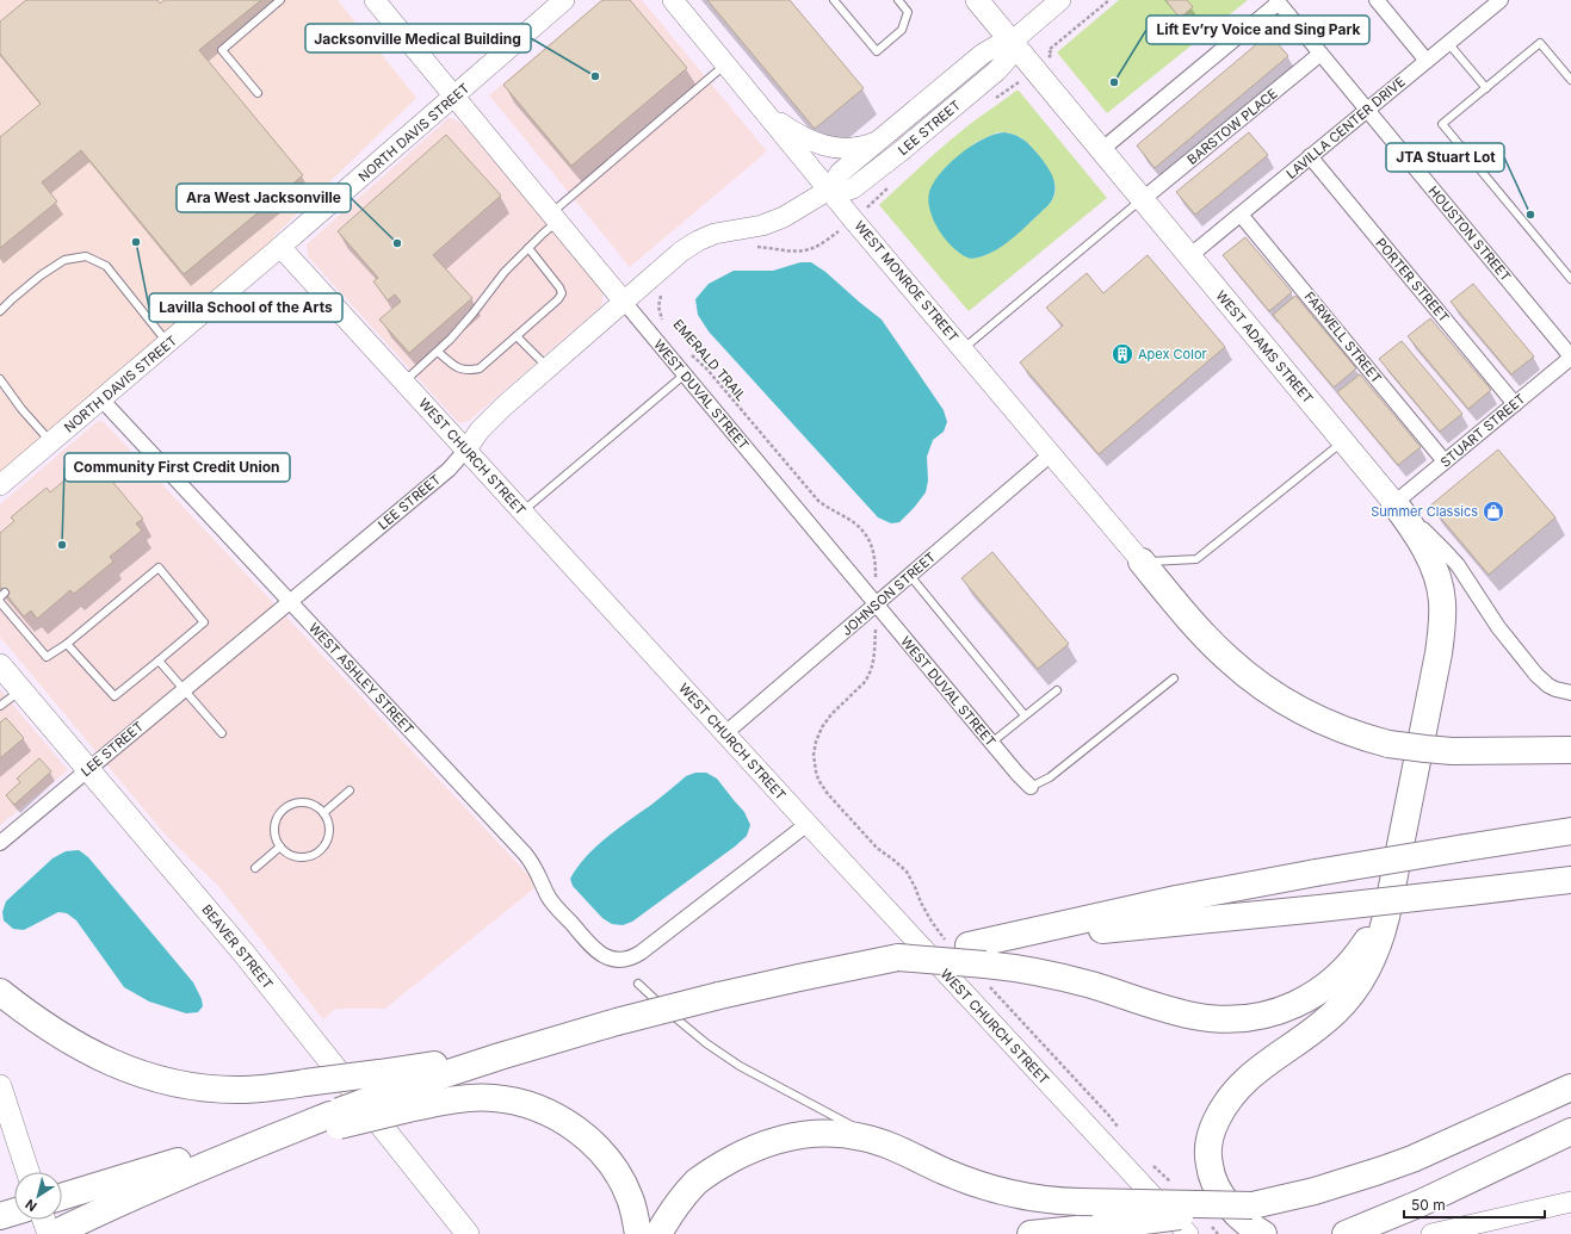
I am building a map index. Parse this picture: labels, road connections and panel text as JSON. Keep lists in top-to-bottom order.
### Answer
{
  "streets": {
    "main road": ["WEST ADAMS STREET", "BEAVER STREET"],
    "street": [
      "BARSTOW PLACE",
      "LEE STREET",
      "LAVILLA CENTER DRIVE",
      "NORTH DAVIS STREET",
      "HOUSTON STREET",
      "PORTER STREET",
      "WEST MONROE STREET",
      "FARWELL STREET",
      "WEST DUVAL STREET",
      "STUART STREET",
      "WEST CHURCH STREET",
      "JOHNSON STREET",
      "WEST ASHLEY STREET"
    ],
    "path": ["EMERALD TRAIL"]
  },
  "crossings": [
    ["BARSTOW PLACE", "HOUSTON STREET"],
    ["BARSTOW PLACE", "WEST ADAMS STREET"],
    ["LEE STREET", "WEST MONROE STREET"],
    ["LEE STREET", "WEST ADAMS STREET"],
    ["LEE STREET", "WEST DUVAL STREET"],
    ["LEE STREET", "WEST CHURCH STREET"],
    ["LEE STREET", "WEST ASHLEY STREET"],
    ["LEE STREET", "BEAVER STREET"],
    ["LAVILLA CENTER DRIVE", "HOUSTON STREET"],
    ["LAVILLA CENTER DRIVE", "PORTER STREET"],
    ["LAVILLA CENTER DRIVE", "FARWELL STREET"],
    ["LAVILLA CENTER DRIVE", "WEST ADAMS STREET"],
    ["NORTH DAVIS STREET", "WEST DUVAL STREET"],
    ["NORTH DAVIS STREET", "WEST CHURCH STREET"],
    ["NORTH DAVIS STREET", "WEST ASHLEY STREET"],
    ["HOUSTON STREET", "STUART STREET"],
    ["PORTER STREET", "STUART STREET"],
    ["WEST MONROE STREET", "JOHNSON STREET"],
    ["FARWELL STREET", "STUART STREET"],
    ["WEST ADAMS STREET", "STUART STREET"],
    ["WEST DUVAL STREET", "JOHNSON STREET"],
    ["WEST CHURCH STREET", "JOHNSON STREET"],
    ["WEST CHURCH STREET", "WEST ASHLEY STREET"]
  ],
  "places": {
    "other": [
      "Jacksonville Medical Building",
      "Lift Ev’ry Voice and Sing Park",
      "JTA Stuart Lot",
      "Lavilla School of the Arts",
      "Ara West Jacksonville",
      "Community First Credit Union"
    ],
    "building": ["Apex Color"],
    "shop": ["Summer Classics"]
  },
  "scale_bar": "50 m",
  "north": "bottom left"
}
